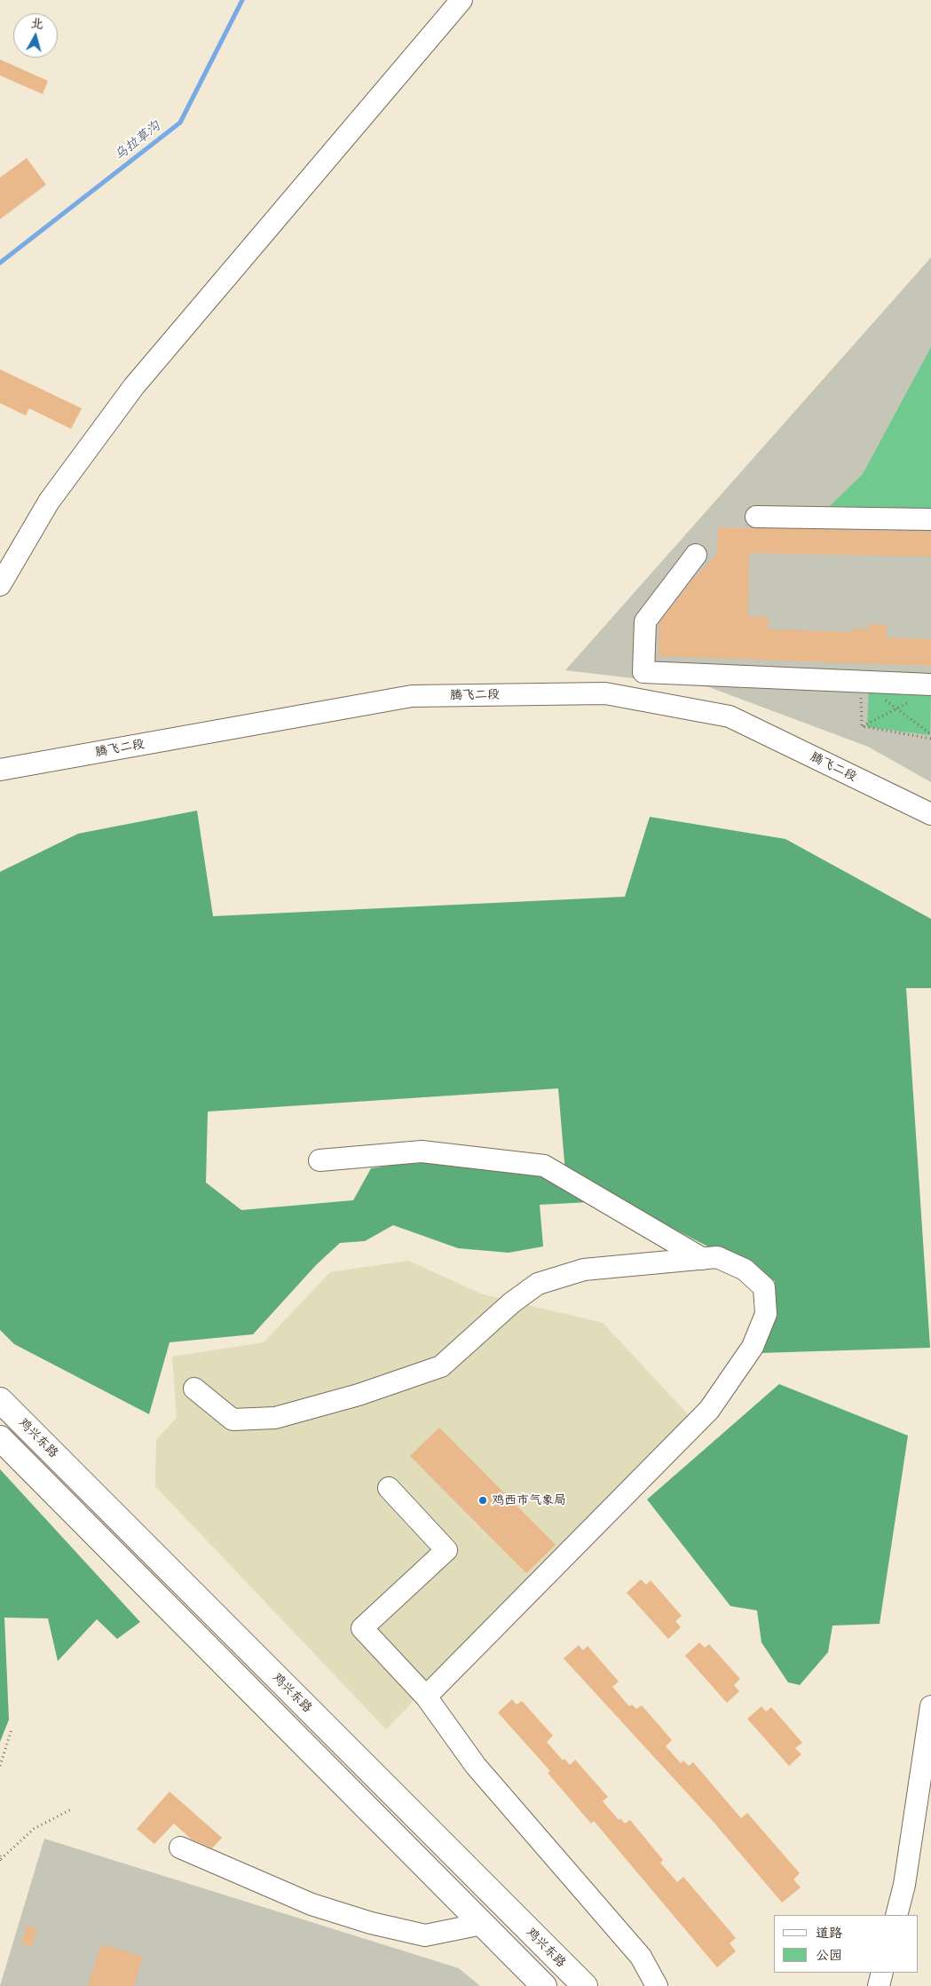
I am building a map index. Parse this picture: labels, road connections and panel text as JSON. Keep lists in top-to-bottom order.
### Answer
{
  "streets": {
    "highway": ["鸡兴东路"],
    "street": ["腾飞二段"]
  },
  "water": ["乌拉草沟"],
  "places": ["鸡西市气象局"],
  "legend": ["道路", "公园"],
  "north": "top"
}
